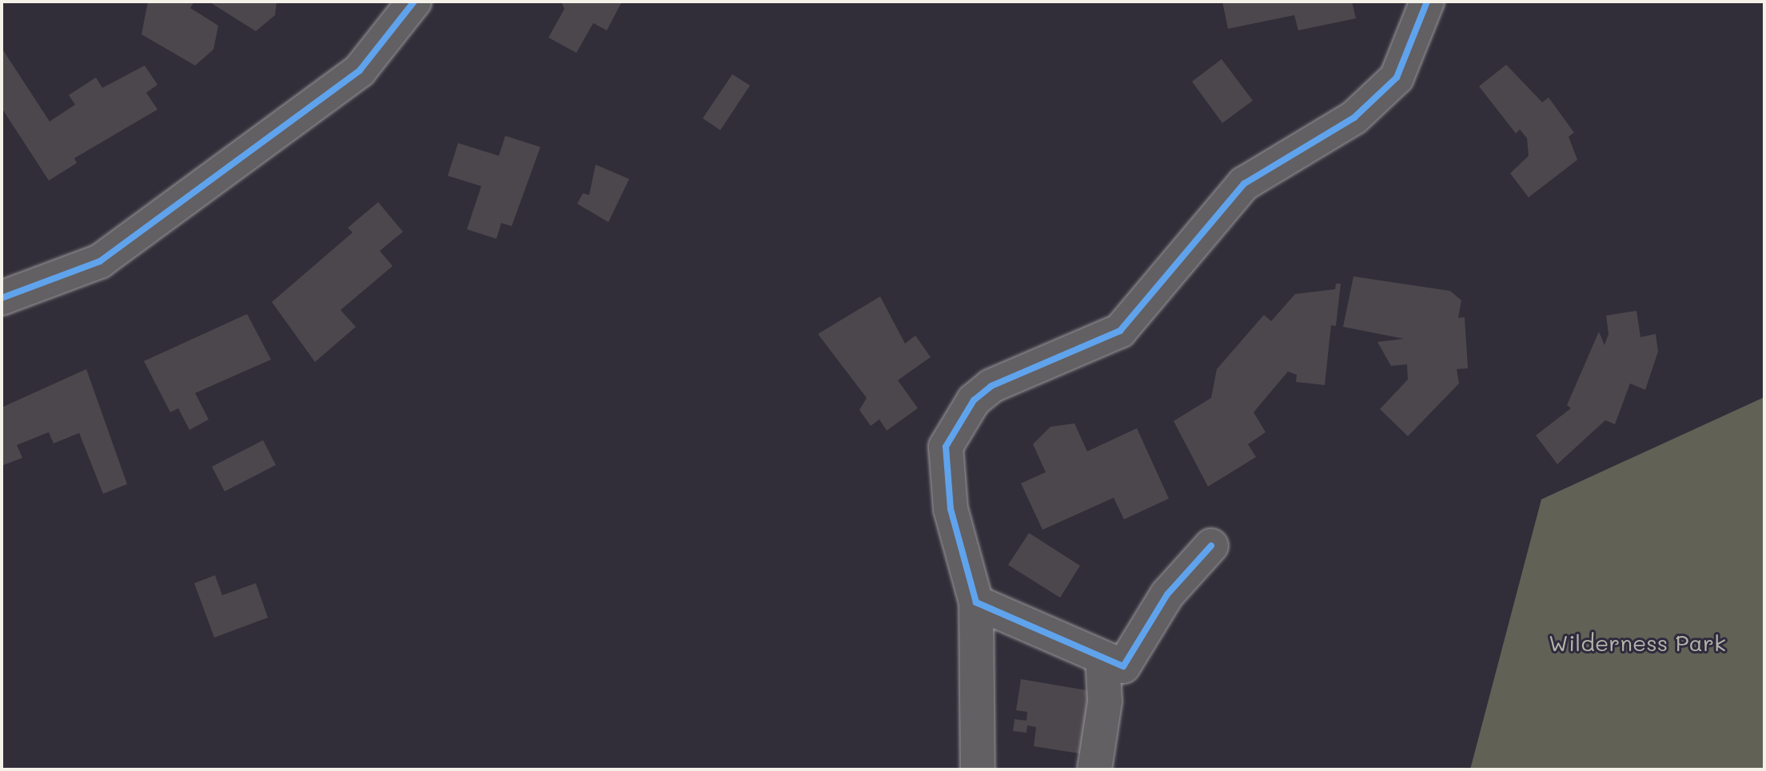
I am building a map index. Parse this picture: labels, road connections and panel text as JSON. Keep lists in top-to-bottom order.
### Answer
{
  "parks": ["Wilderness Park"]
}
